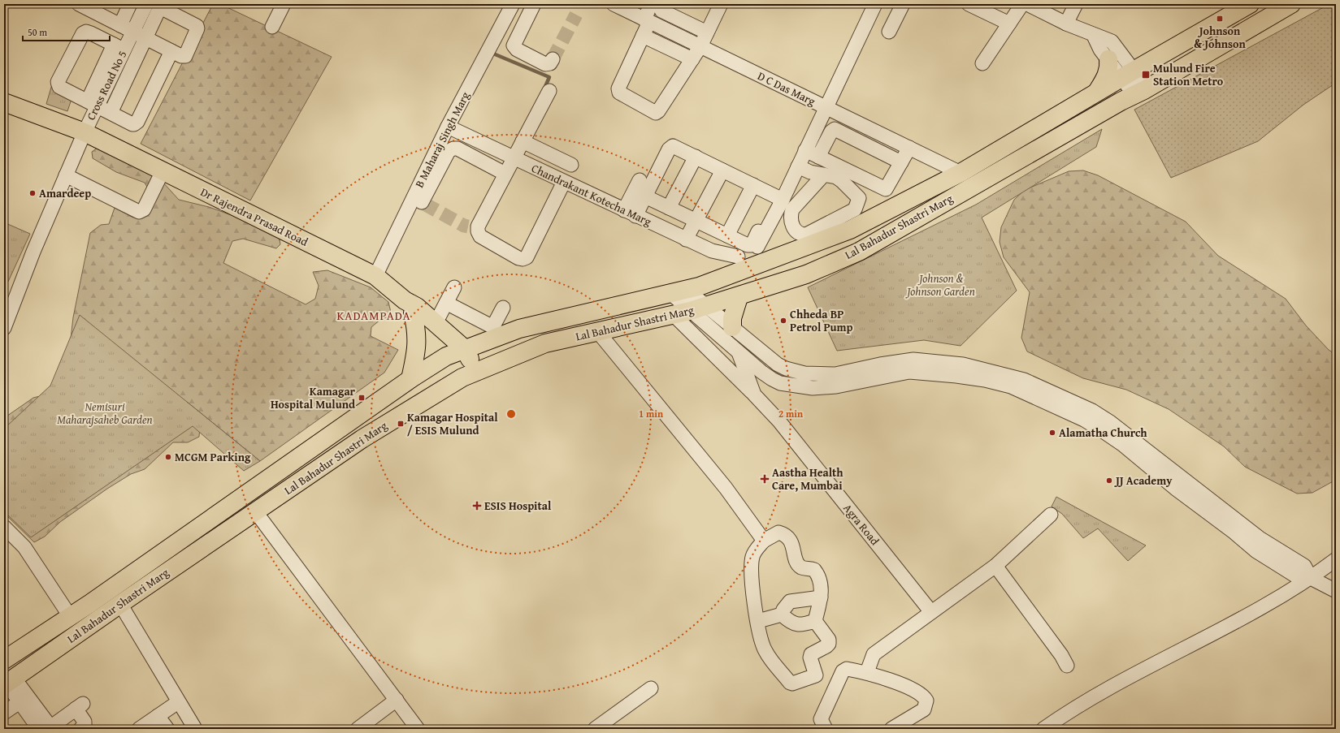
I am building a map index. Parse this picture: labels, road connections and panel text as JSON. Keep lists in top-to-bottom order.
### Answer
{
  "streets": {
    "main road": ["Dr Rajendra Prasad Road", "Lal Bahadur Shastri Marg"],
    "street": [
      "Cross Road No 5",
      "D C Das Marg",
      "B Maharaj Singh Marg",
      "Chandrakant Kotecha Marg",
      "Agra Road"
    ]
  },
  "crossings": [
    ["Cross Road No 5", "Dr Rajendra Prasad Road"],
    ["D C Das Marg", "Lal Bahadur Shastri Marg"],
    ["B Maharaj Singh Marg", "Chandrakant Kotecha Marg"],
    ["B Maharaj Singh Marg", "Dr Rajendra Prasad Road"],
    ["Dr Rajendra Prasad Road", "Lal Bahadur Shastri Marg"]
  ],
  "districts": ["KADAMPADA"],
  "parks": ["Johnson & Johnson Garden", "Nemisuri Maharajsaheb Garden"],
  "places": {
    "transit": [
      "Johnson & Johnson",
      "Mulund Fire Station Metro",
      "Kamagar Hospital Mulund",
      "Kamagar Hospital / ESIS Mulund"
    ],
    "other": [
      "Amardeep",
      "Chheda BP Petrol Pump",
      "Alamatha Church",
      "MCGM Parking",
      "JJ Academy"
    ],
    "health": ["Aastha Health Care, Mumbai", "ESIS Hospital"]
  },
  "scale_bar": "50 m",
  "rings": ["1 min", "2 min"]
}
